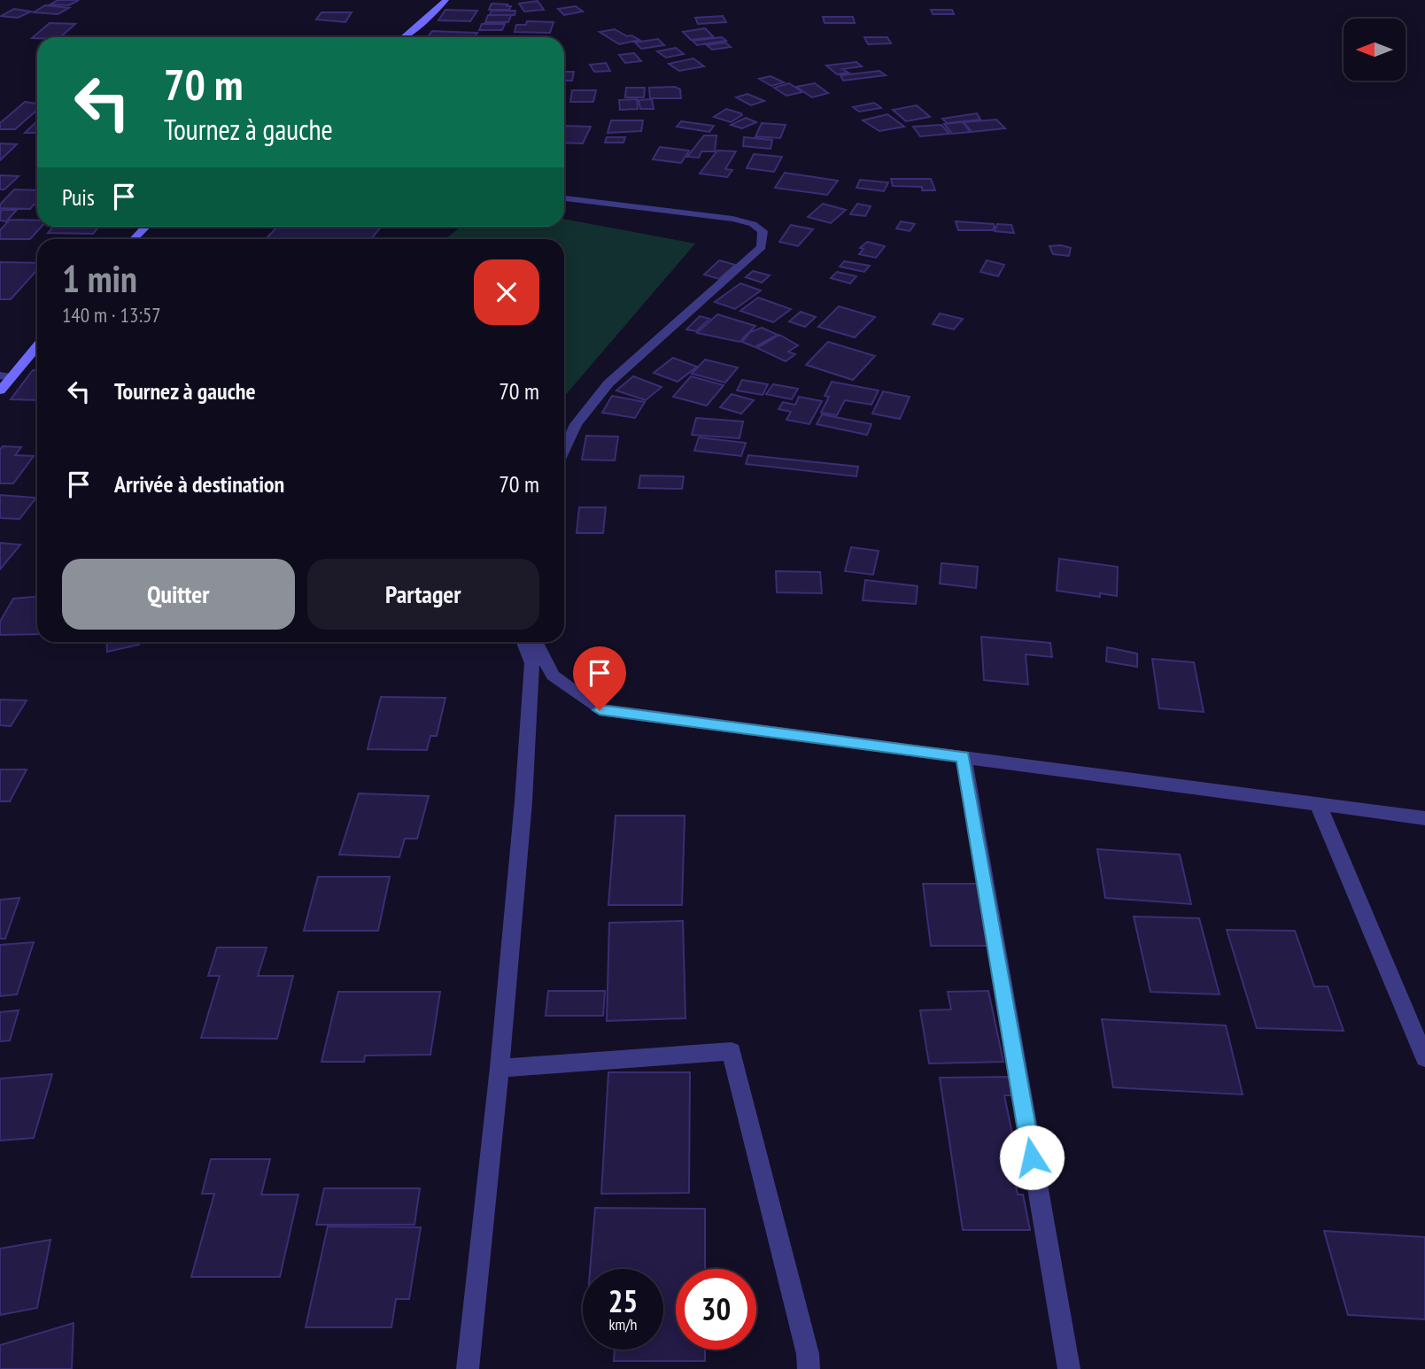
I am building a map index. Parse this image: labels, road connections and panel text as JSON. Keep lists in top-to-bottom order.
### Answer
{
  "north": "left",
  "page": {
    "turn": ["70 m", "Tournez à gauche"],
    "then": "Puis",
    "heading": ["1 min", "140 m · 13:57"],
    "list": [
      {
        "name": "Tournez à gauche",
        "value": "70 m"
      },
      {
        "name": "Arrivée à destination",
        "value": "70 m"
      }
    ],
    "buttons": ["Quitter", "Partager"],
    "speed": "25 km/h",
    "limit": "30"
  }
}
